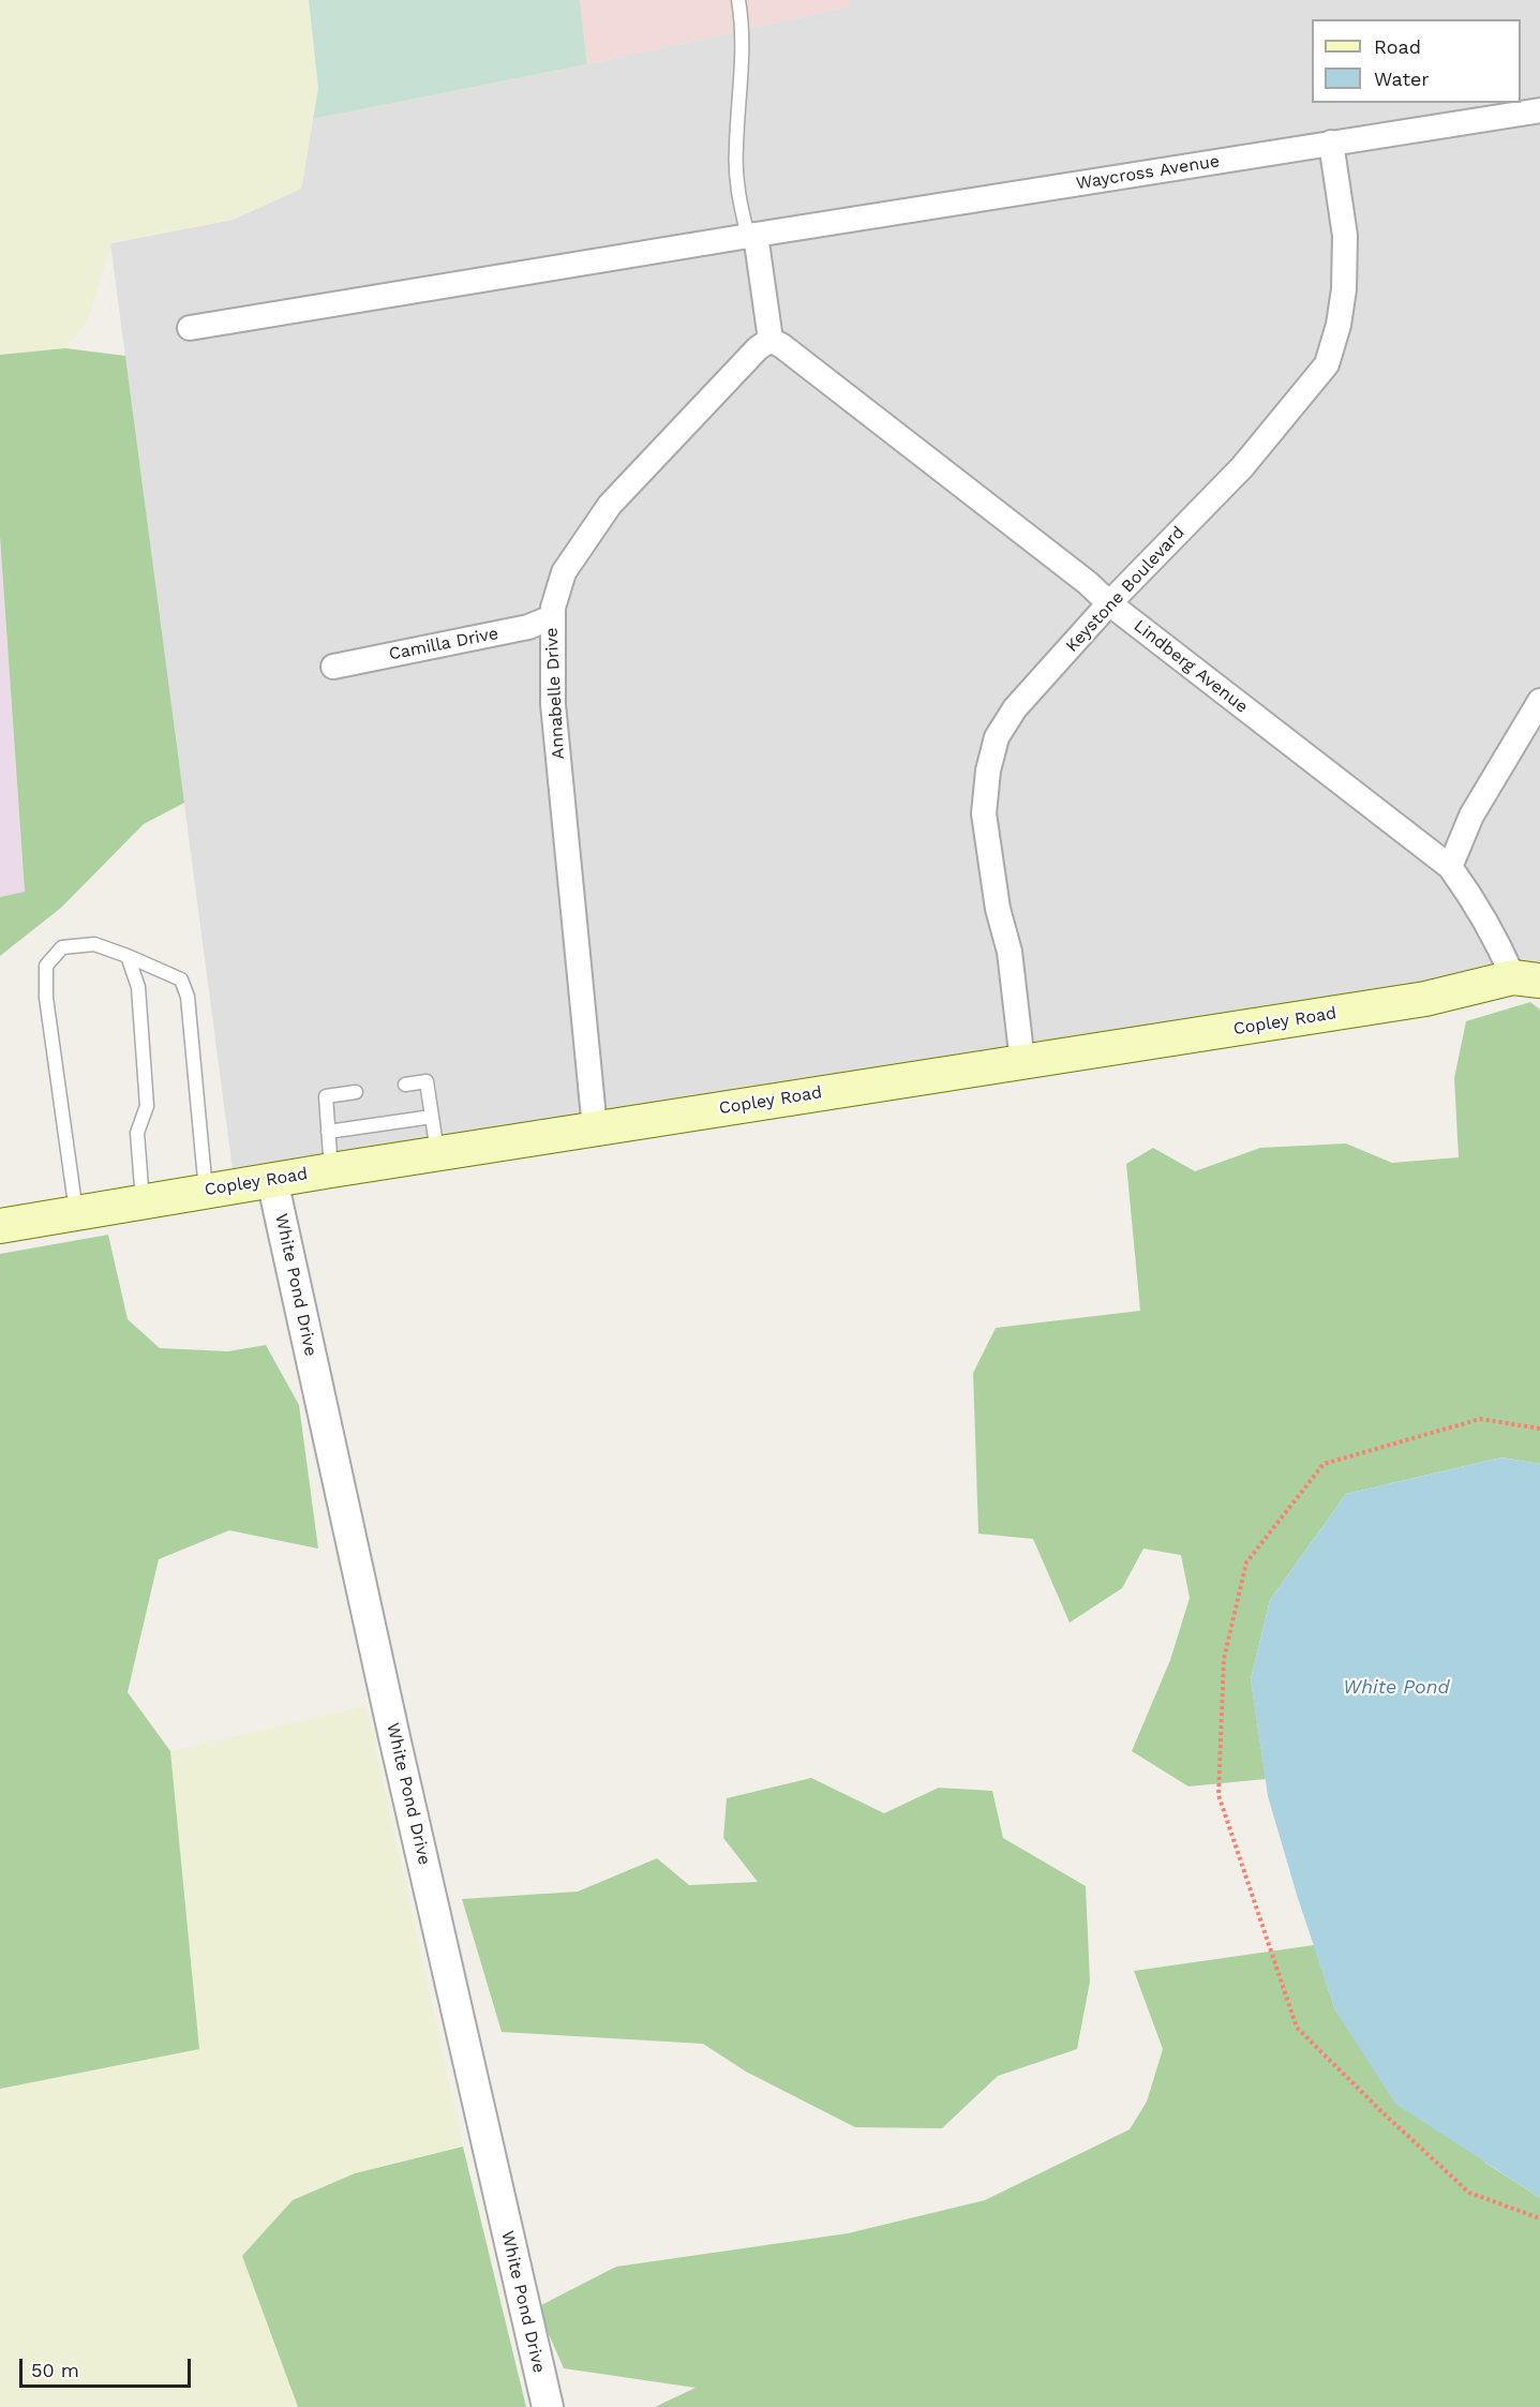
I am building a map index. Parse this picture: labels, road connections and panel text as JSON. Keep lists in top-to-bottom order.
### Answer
{
  "streets": {
    "main road": ["Copley Road"],
    "street": [
      "Waycross Avenue",
      "Keystone Boulevard",
      "Camilla Drive",
      "Lindberg Avenue",
      "Annabelle Drive",
      "White Pond Drive"
    ]
  },
  "crossings": [
    ["Waycross Avenue", "Keystone Boulevard"],
    ["Keystone Boulevard", "Lindberg Avenue"],
    ["Keystone Boulevard", "Copley Road"],
    ["Camilla Drive", "Annabelle Drive"],
    ["Lindberg Avenue", "Annabelle Drive"],
    ["Lindberg Avenue", "Copley Road"],
    ["Annabelle Drive", "Copley Road"],
    ["Copley Road", "White Pond Drive"]
  ],
  "water": ["White Pond"],
  "legend": ["Road", "Water"],
  "scale_bar": "50 m"
}
